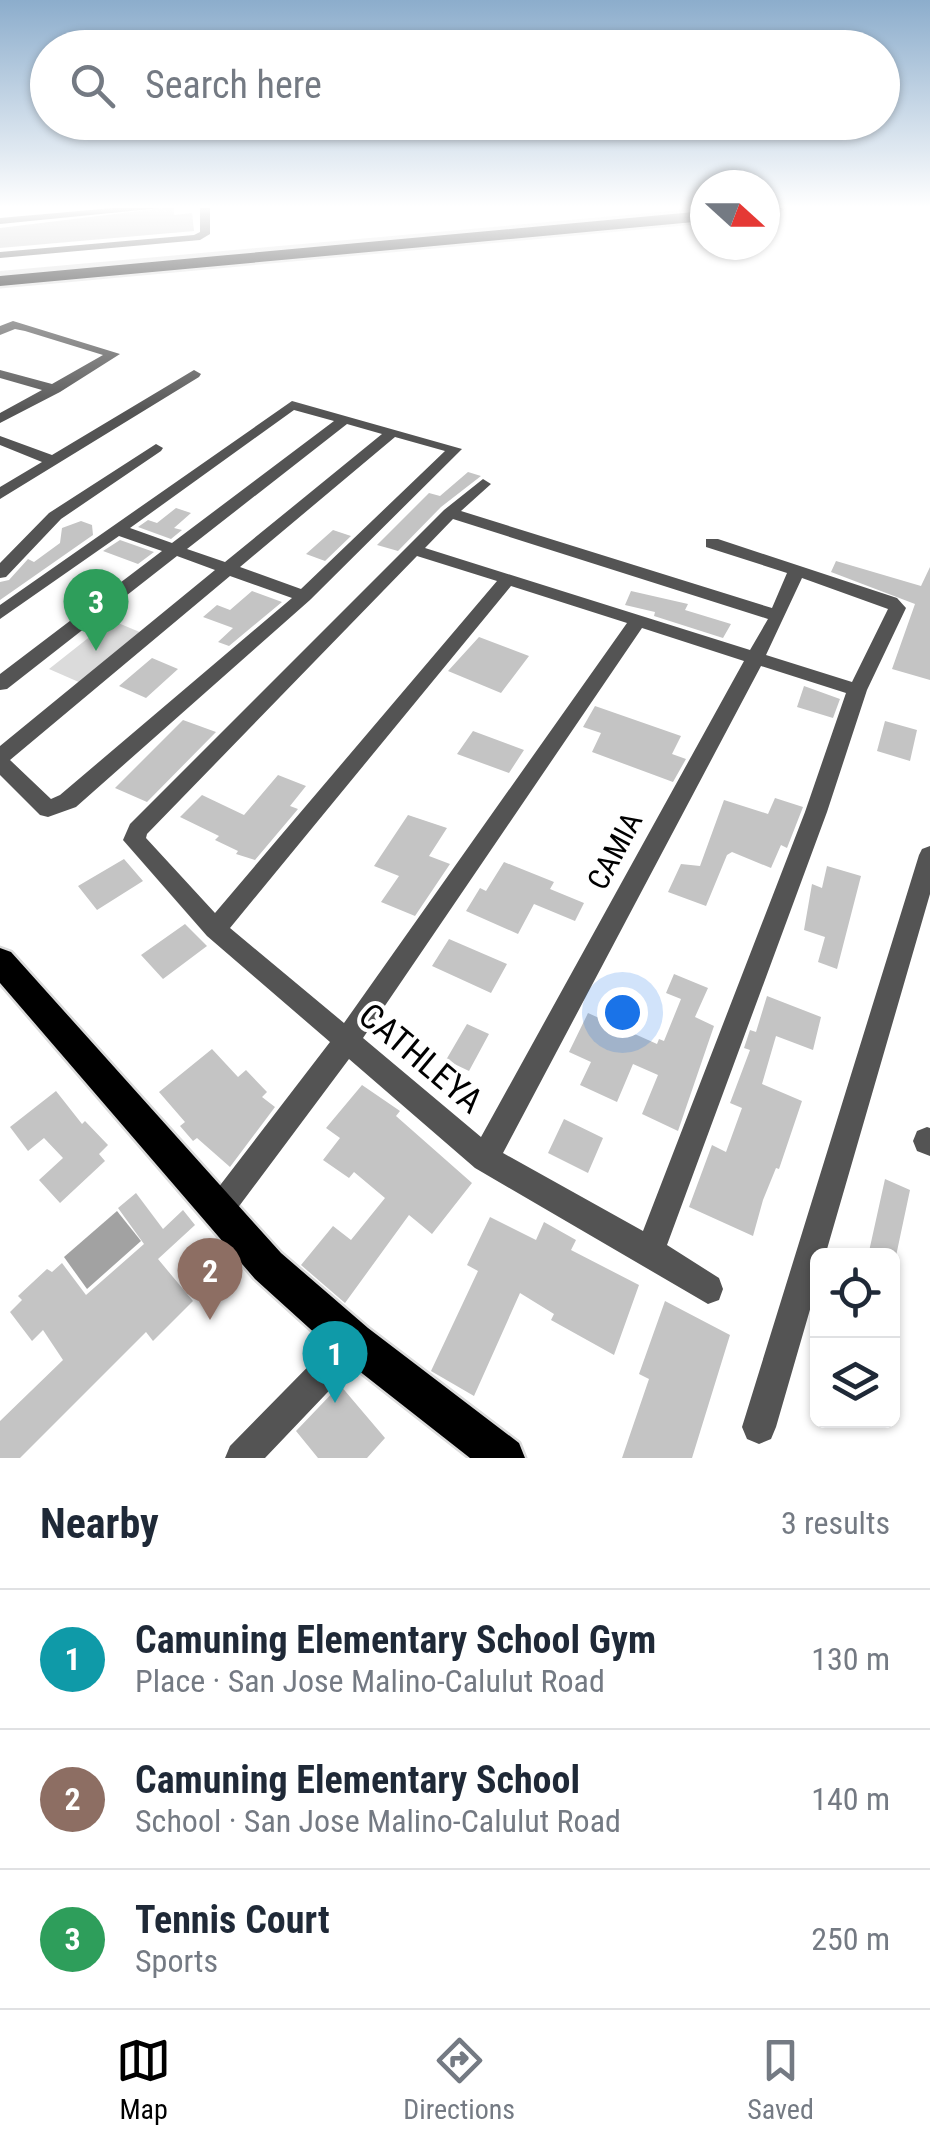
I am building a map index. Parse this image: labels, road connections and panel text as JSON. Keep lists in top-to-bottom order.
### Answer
{
  "streets": {
    "street": ["CAMIA", "CATHLEYA"]
  },
  "crossings": [
    ["CAMIA", "CATHLEYA"]
  ],
  "north": "right",
  "page": {
    "search": "Search here",
    "pins": ["3", "2", "1"],
    "heading": ["Nearby", "3 results"],
    "list": [
      {
        "mark": "1",
        "name": "Camuning Elementary School Gym",
        "note": "Place · San Jose Malino-Calulut Road",
        "value": "130 m"
      },
      {
        "mark": "2",
        "name": "Camuning Elementary School",
        "note": "School · San Jose Malino-Calulut Road",
        "value": "140 m"
      },
      {
        "mark": "3",
        "name": "Tennis Court",
        "note": "Sports",
        "value": "250 m"
      }
    ],
    "nav": ["Map", "Directions", "Saved"]
  }
}
